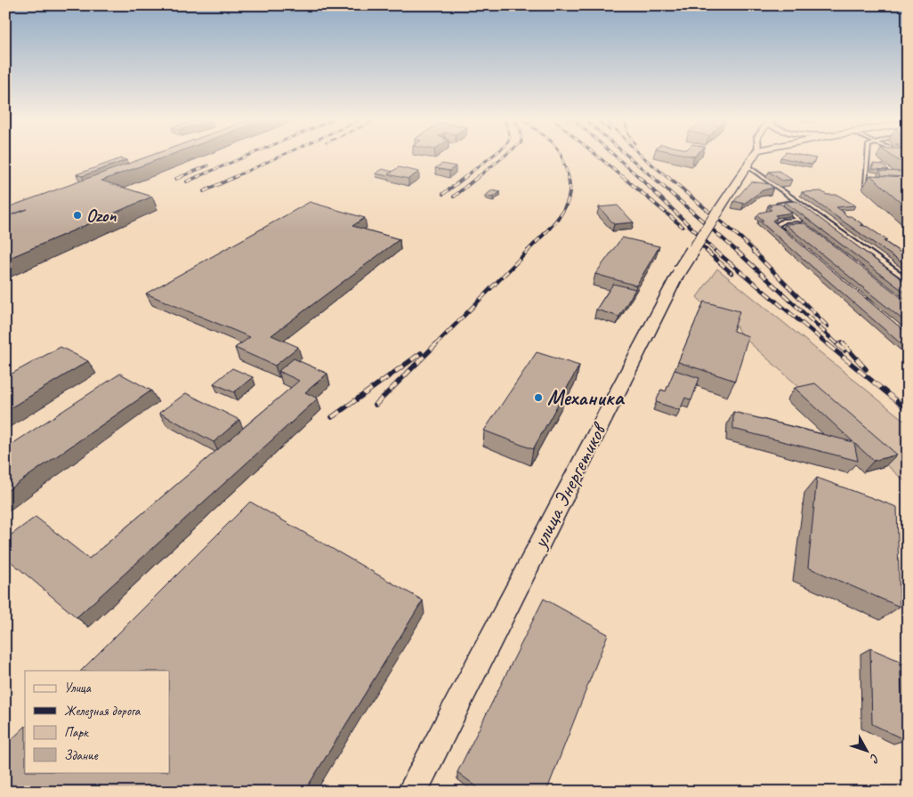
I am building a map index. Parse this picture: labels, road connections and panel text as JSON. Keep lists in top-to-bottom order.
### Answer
{
  "streets": {
    "main road": ["улица Энергетиков"]
  },
  "places": ["Ozon", "Механика"],
  "legend": [
    "Улица",
    "Железная дорога",
    "Парк",
    "Здание"
  ],
  "north": "bottom right"
}
